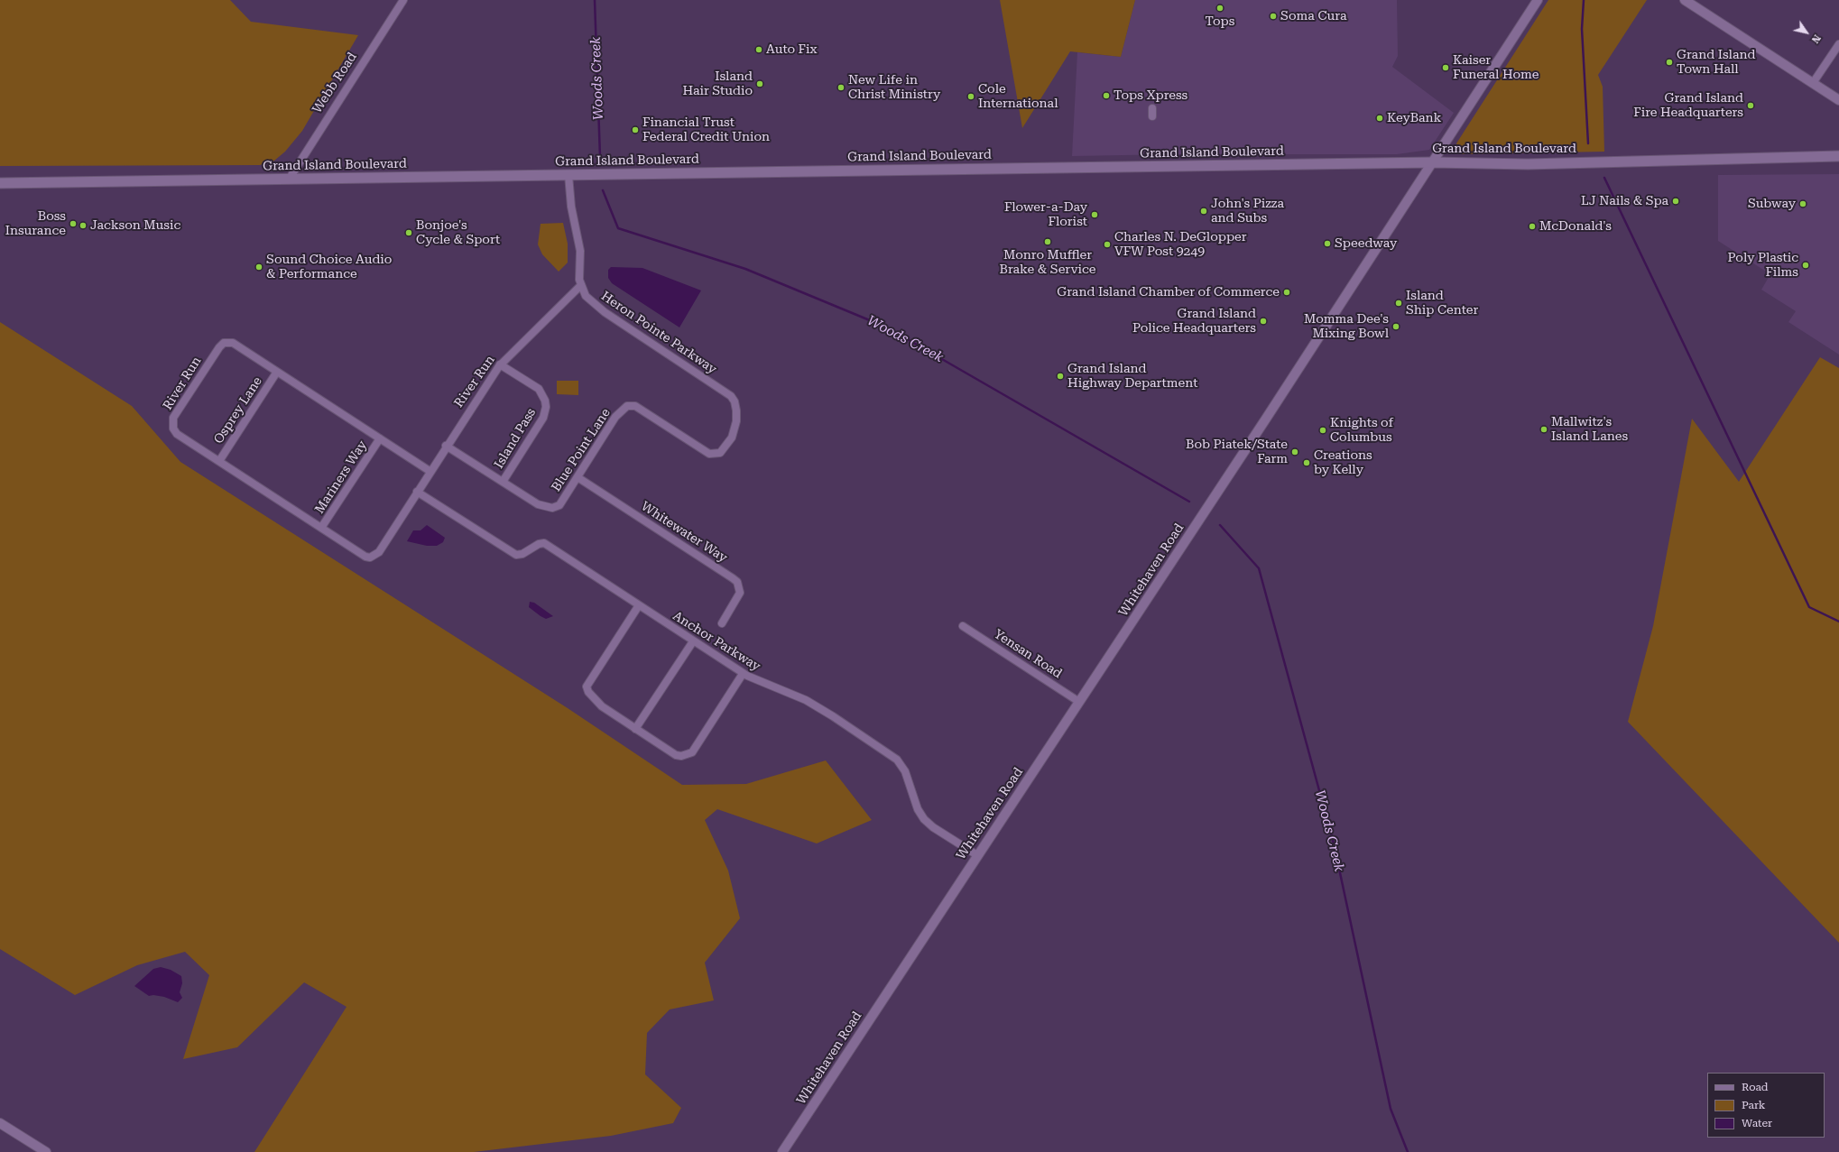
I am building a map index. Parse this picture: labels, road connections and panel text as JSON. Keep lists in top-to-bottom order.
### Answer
{
  "streets": {
    "main road": ["Grand Island Boulevard"],
    "street": [
      "Webb Road",
      "Heron Pointe Parkway",
      "River Run",
      "Osprey Lane",
      "Island Pass",
      "Blue Point Lane",
      "Mariners Way",
      "Whitewater Way",
      "Whitehaven Road",
      "Anchor Parkway",
      "Yensan Road"
    ]
  },
  "crossings": [
    ["Webb Road", "Grand Island Boulevard"],
    ["Grand Island Boulevard", "Heron Pointe Parkway"],
    ["Grand Island Boulevard", "Whitehaven Road"],
    ["Heron Pointe Parkway", "River Run"],
    ["Heron Pointe Parkway", "Blue Point Lane"],
    ["River Run", "Osprey Lane"],
    ["River Run", "Island Pass"],
    ["River Run", "Blue Point Lane"],
    ["River Run", "Mariners Way"],
    ["River Run", "Anchor Parkway"],
    ["Island Pass", "Blue Point Lane"],
    ["Blue Point Lane", "Whitewater Way"],
    ["Whitehaven Road", "Anchor Parkway"],
    ["Whitehaven Road", "Yensan Road"]
  ],
  "water": ["Woods Creek"],
  "places": [
    "Tops",
    "Soma Cura",
    "Auto Fix",
    "Grand Island Town Hall",
    "Kaiser Funeral Home",
    "Island Hair Studio",
    "New Life in Christ Ministry",
    "Tops Xpress",
    "Cole International",
    "Grand Island Fire Headquarters",
    "KeyBank",
    "Financial Trust Federal Credit Union",
    "LJ Nails & Spa",
    "Subway",
    "John's Pizza and Subs",
    "Flower-a-Day Florist",
    "Boss Insurance",
    "Jackson Music",
    "McDonald's",
    "Bonjoe's Cycle & Sport",
    "Monro Muffler Brake & Service",
    "Speedway",
    "Charles N. DeGlopper VFW Post 9249",
    "Poly Plastic Films",
    "Sound Choice Audio & Performance",
    "Grand Island Chamber of Commerce",
    "Island Ship Center",
    "Grand Island Police Headquarters",
    "Momma Dee's Mixing Bowl",
    "Grand Island Highway Department",
    "Mallwitz's Island Lanes",
    "Knights of Columbus",
    "Bob Piatek/State Farm",
    "Creations by Kelly"
  ],
  "legend": ["Road", "Park", "Water"],
  "north": "bottom right"
}
